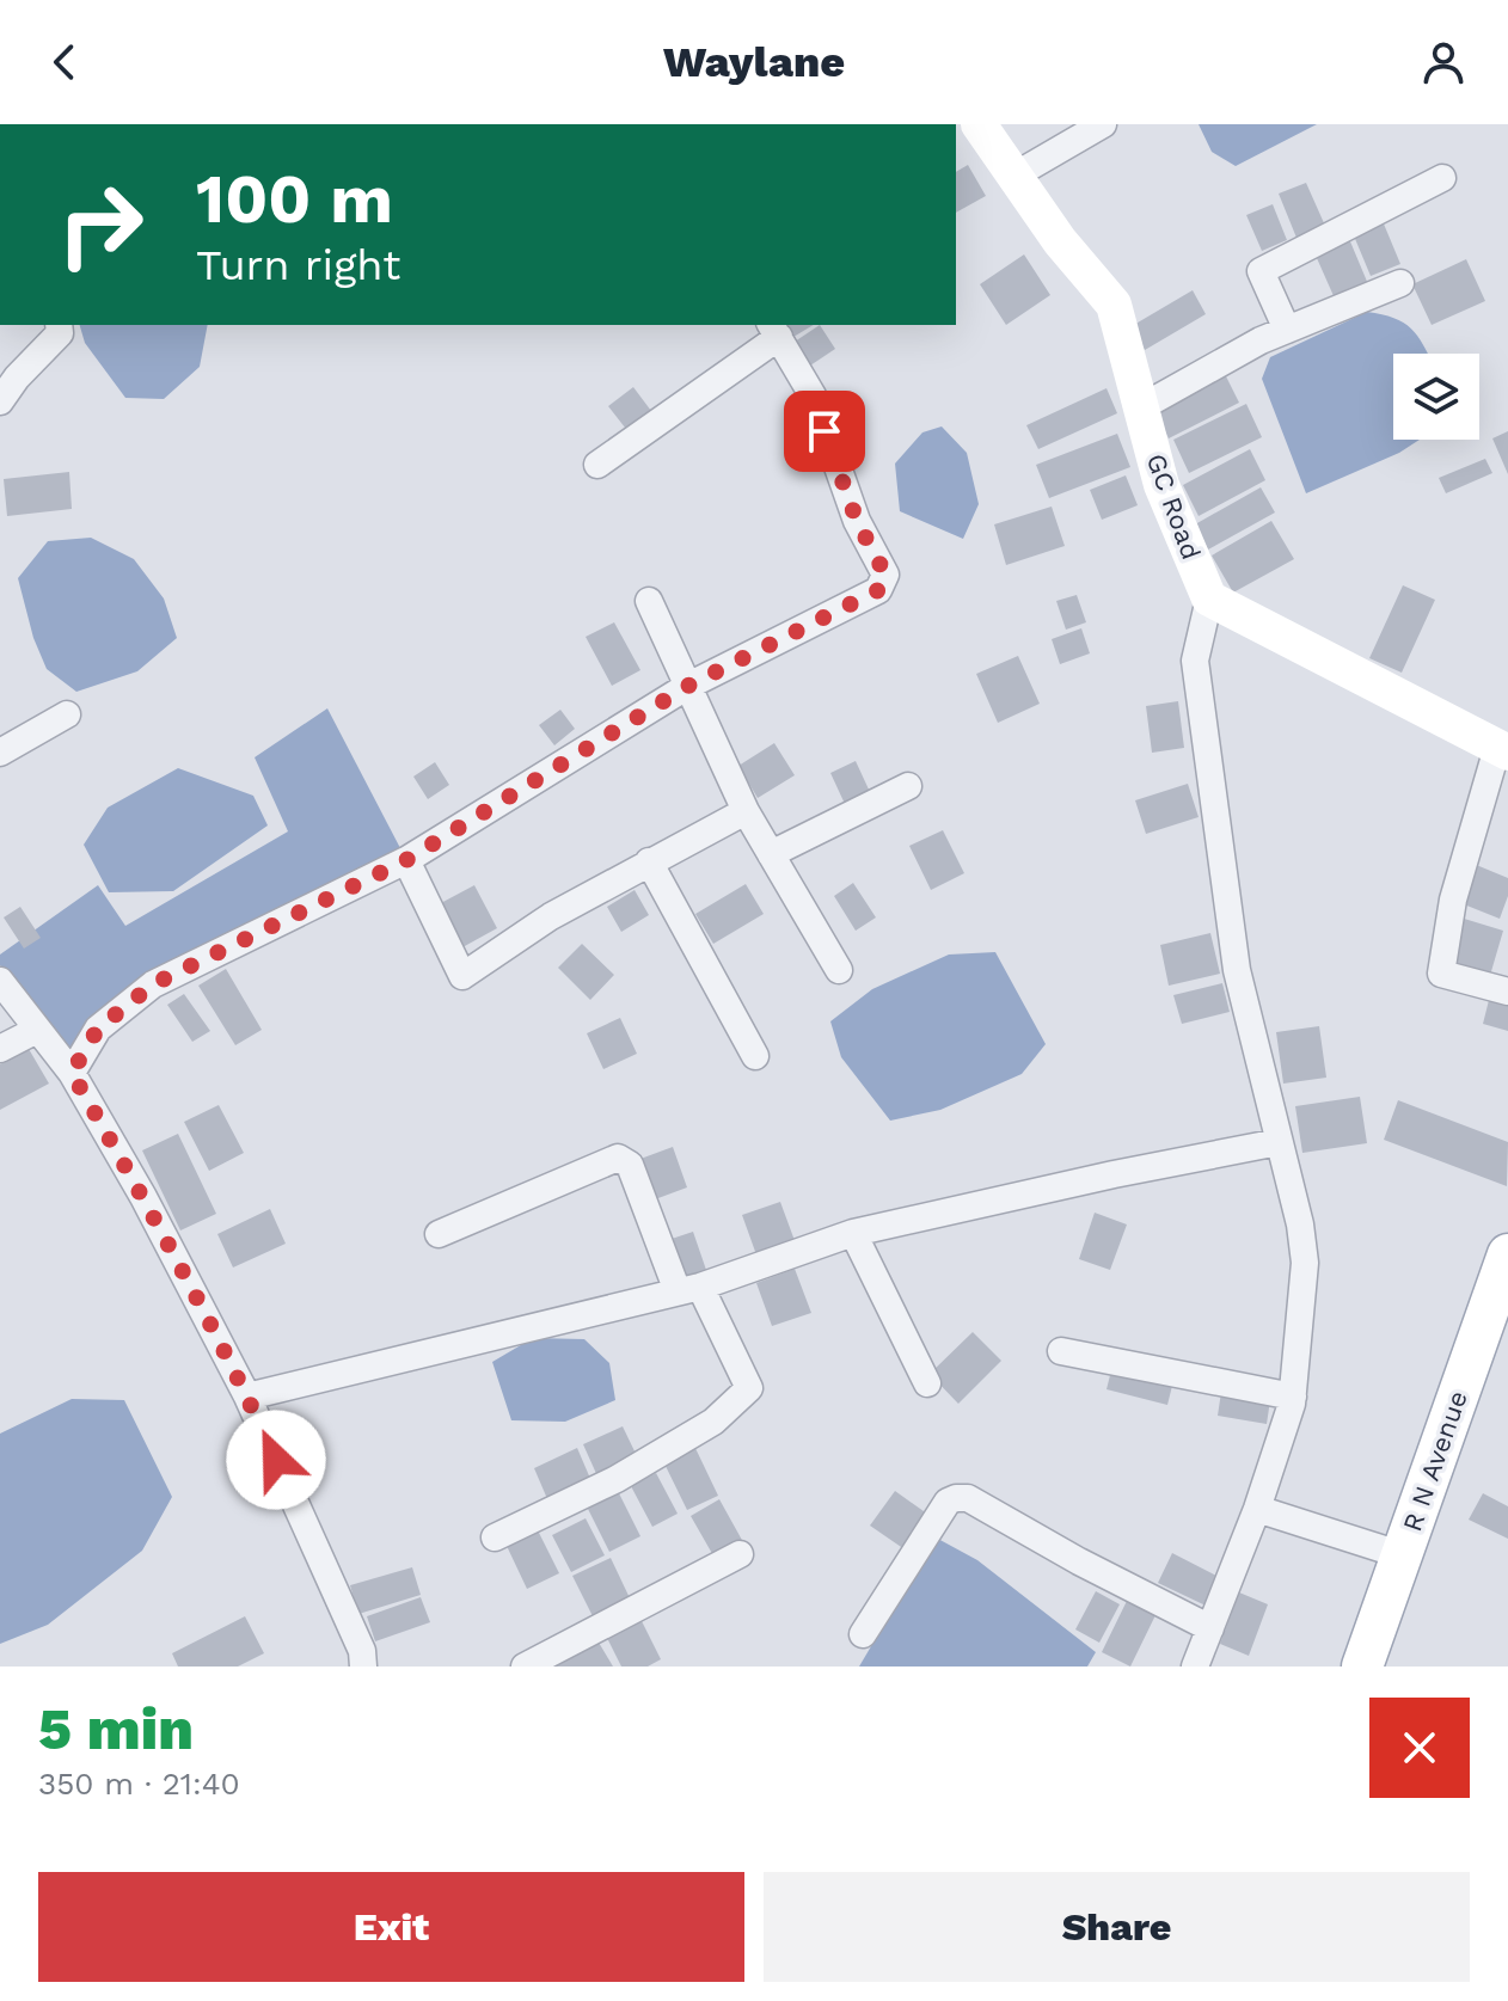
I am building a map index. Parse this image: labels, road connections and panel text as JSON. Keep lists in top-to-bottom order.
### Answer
{
  "streets": {
    "main road": ["R N Avenue"],
    "street": ["GC Road"]
  },
  "page": {
    "header": "Waylane",
    "turn": ["100 m", "Turn right"],
    "heading": ["5 min", "350 m · 21:40"],
    "buttons": ["Exit", "Share"]
  }
}
